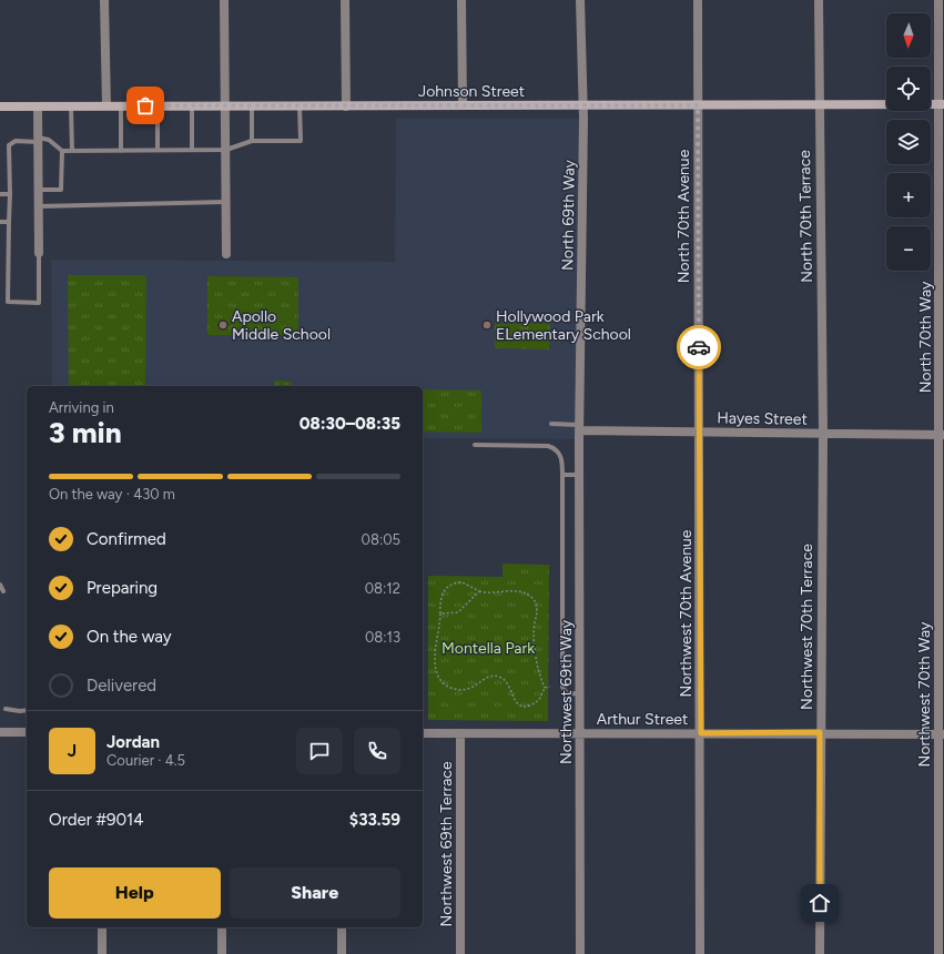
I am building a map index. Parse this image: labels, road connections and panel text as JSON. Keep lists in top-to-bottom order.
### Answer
{
  "streets": {
    "street": [
      "Johnson Street",
      "North 69th Way",
      "North 70th Avenue",
      "North 70th Terrace",
      "North 70th Way",
      "Hayes Street",
      "Northwest 70th Avenue",
      "Northwest 70th Terrace",
      "Northwest 69th Way",
      "Northwest 70th Way",
      "Arthur Street",
      "Northwest 69th Terrace"
    ]
  },
  "crossings": [
    ["Johnson Street", "North 69th Way"],
    ["Johnson Street", "North 70th Avenue"],
    ["Johnson Street", "North 70th Terrace"],
    ["Johnson Street", "North 70th Way"],
    ["North 69th Way", "Hayes Street"],
    ["North 69th Way", "Northwest 69th Way"],
    ["North 70th Avenue", "Hayes Street"],
    ["North 70th Avenue", "Northwest 70th Avenue"],
    ["North 70th Terrace", "Hayes Street"],
    ["North 70th Terrace", "Northwest 70th Terrace"],
    ["North 70th Way", "Hayes Street"],
    ["North 70th Way", "Northwest 70th Way"],
    ["Hayes Street", "Northwest 70th Avenue"],
    ["Hayes Street", "Northwest 70th Terrace"],
    ["Hayes Street", "Northwest 69th Way"],
    ["Hayes Street", "Northwest 70th Way"],
    ["Northwest 70th Avenue", "Arthur Street"],
    ["Northwest 70th Terrace", "Arthur Street"],
    ["Northwest 69th Way", "Arthur Street"],
    ["Northwest 70th Way", "Arthur Street"],
    ["Arthur Street", "Northwest 69th Terrace"]
  ],
  "parks": ["Montella Park"],
  "places": ["Apollo Middle School", "Hollywood Park ELementary School"],
  "north": "bottom",
  "page": {
    "map_buttons": ["+", "−"],
    "heading": ["3 min", "Arriving in", "08:30–08:35"],
    "panel": [
      "Jordan",
      "Courier · 4.5",
      "Order #9014",
      "$33.59"
    ],
    "bar": "On the way · 430 m",
    "list": [
      ["Confirmed", "08:05"],
      ["Preparing", "08:12"],
      ["On the way", "08:13"],
      "Delivered"
    ],
    "round": "J",
    "buttons": ["Help", "Share"]
  }
}
